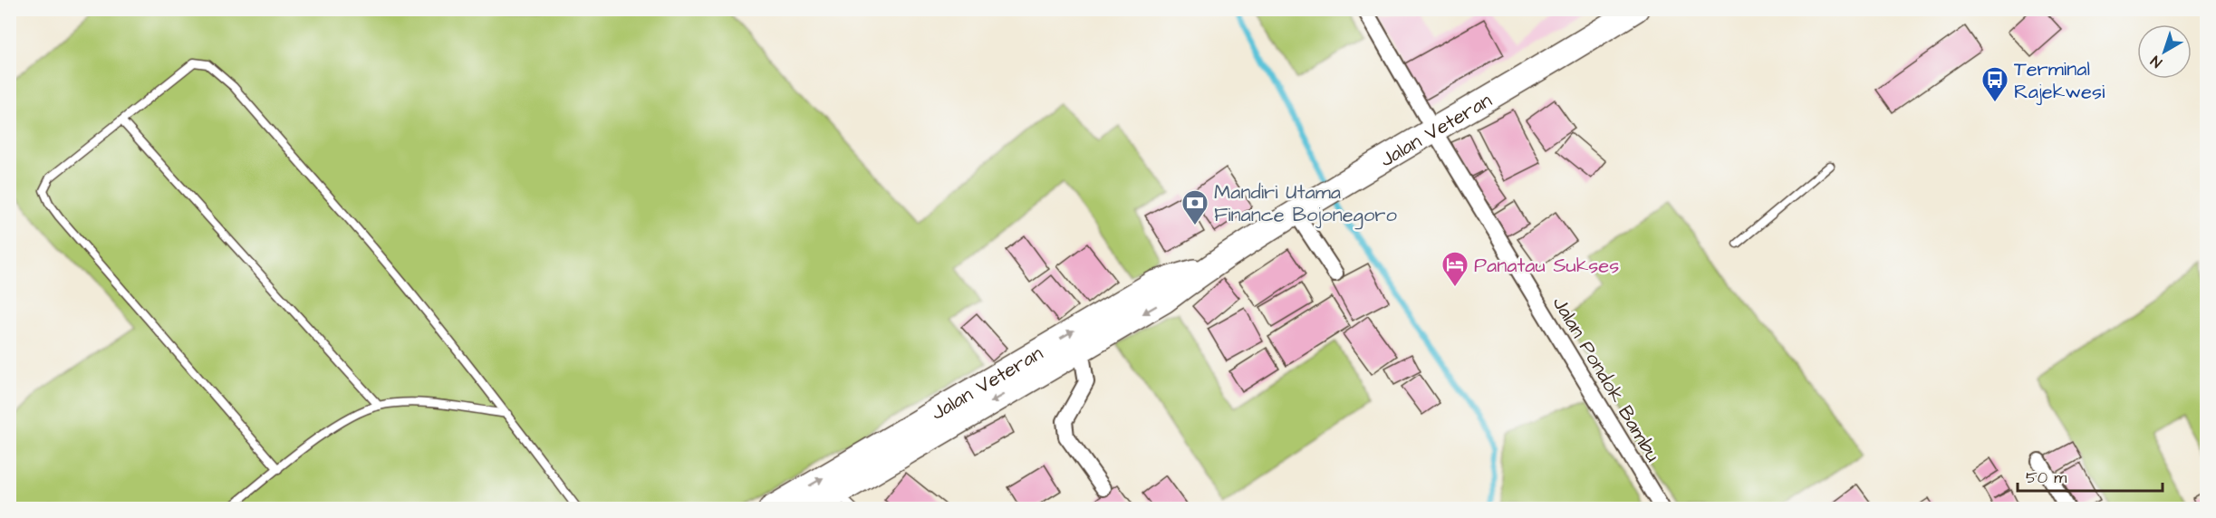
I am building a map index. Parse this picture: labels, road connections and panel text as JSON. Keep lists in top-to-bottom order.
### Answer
{
  "streets": {
    "main road": ["Jalan Veteran"],
    "street": ["Jalan Pondok Bambu"]
  },
  "crossings": [
    ["Jalan Veteran", "Jalan Pondok Bambu"]
  ],
  "places": {
    "bus stop": ["Terminal Rajekwesi"],
    "bank": ["Mandiri Utama Finance Bojonegoro"],
    "hotel": ["Panatau Sukses"]
  },
  "scale_bar": "50 m",
  "north": "bottom left"
}
